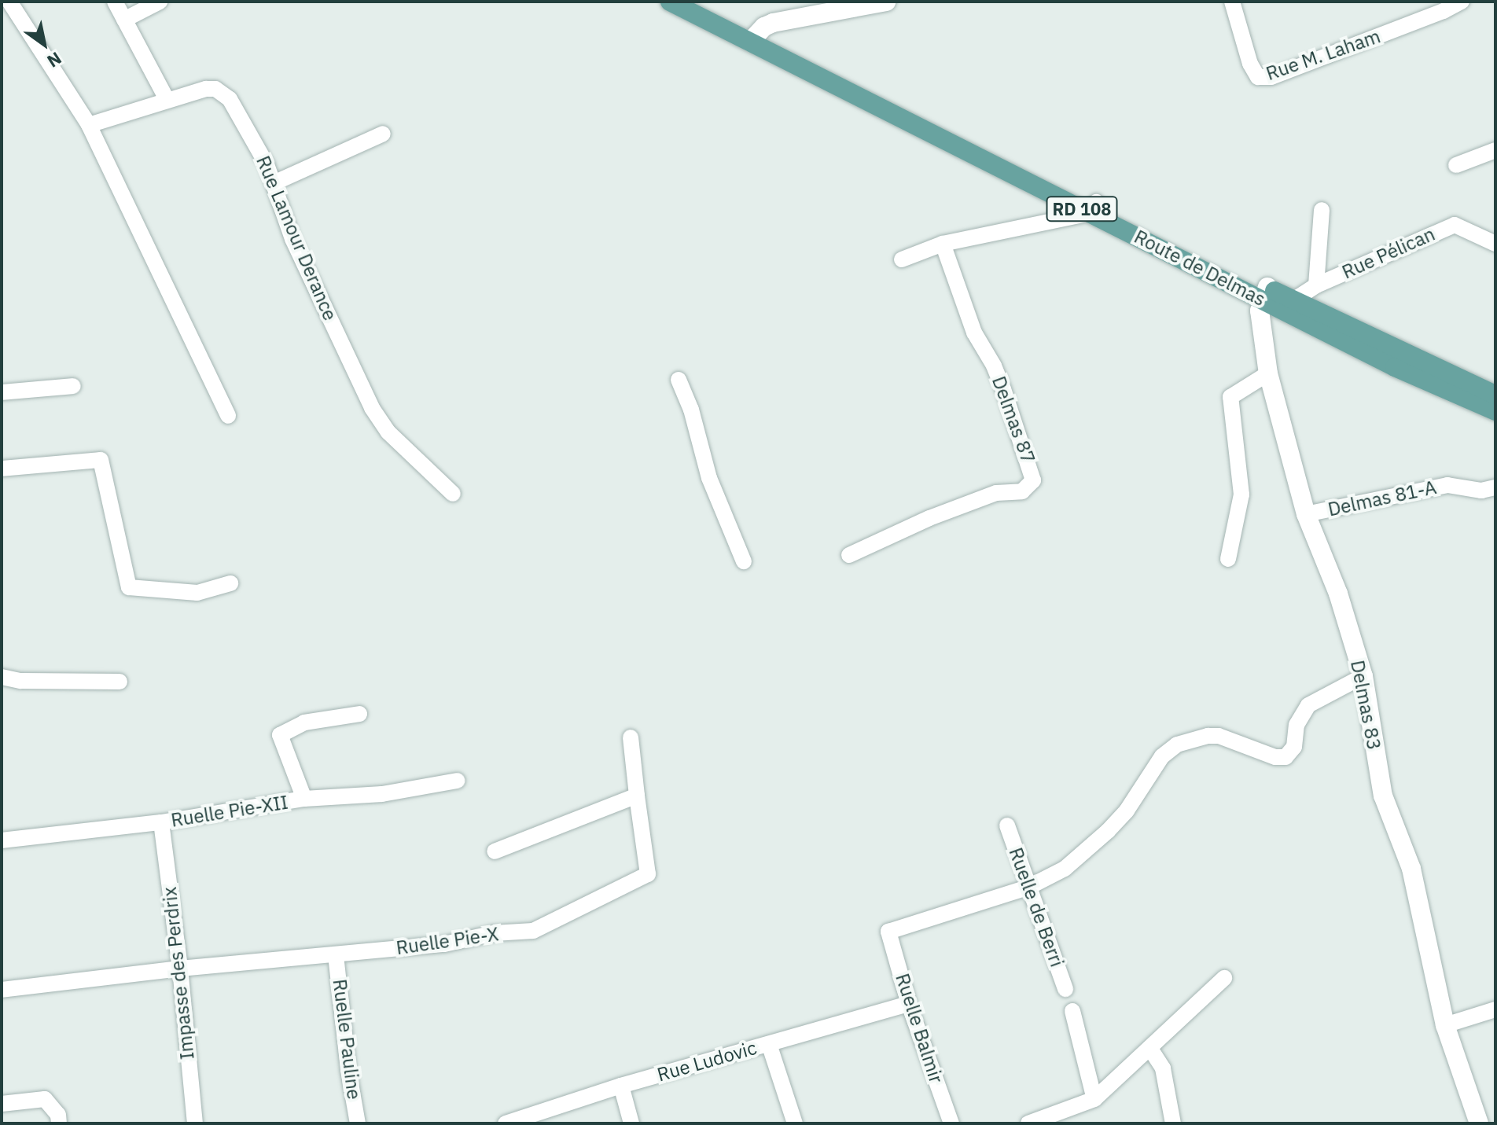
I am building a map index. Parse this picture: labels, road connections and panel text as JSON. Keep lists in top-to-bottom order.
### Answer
{
  "streets": {
    "main road": ["RD 108", "Route de Delmas"],
    "street": [
      "Rue M. Laham",
      "Rue Lamour Derance",
      "Rue Pélican",
      "Delmas 87",
      "Delmas 81-A",
      "Delmas 83",
      "Ruelle Pie-XII",
      "Ruelle de Berri",
      "Ruelle Pie-X",
      "Impasse des Perdrix",
      "Ruelle Balmir",
      "Ruelle Pauline",
      "Rue Ludovic"
    ]
  },
  "crossings": [
    ["Rue Pélican", "Route de Delmas"],
    ["Route de Delmas", "Delmas 83"],
    ["Delmas 81-A", "Delmas 83"],
    ["Ruelle Pie-XII", "Impasse des Perdrix"],
    ["Ruelle de Berri", "Ruelle Balmir"],
    ["Ruelle Pie-X", "Impasse des Perdrix"],
    ["Ruelle Pie-X", "Ruelle Pauline"],
    ["Ruelle Balmir", "Rue Ludovic"]
  ],
  "north": "bottom right"
}
